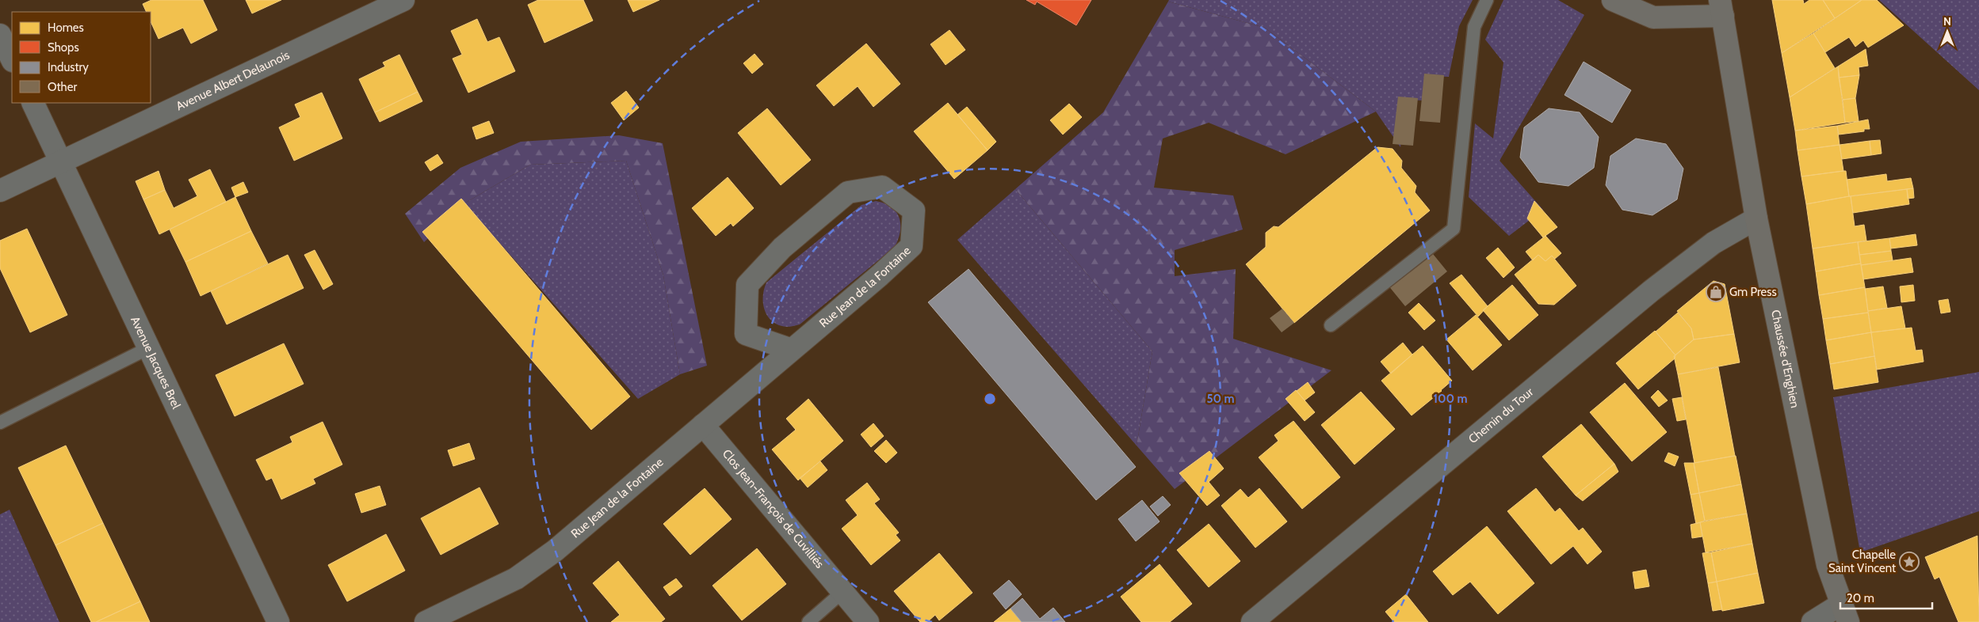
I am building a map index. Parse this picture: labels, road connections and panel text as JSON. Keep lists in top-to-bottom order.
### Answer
{
  "streets": {
    "main road": ["Chaussée d'Enghien"],
    "street": [
      "Avenue Albert Delaunois",
      "Rue Jean de la Fontaine",
      "Avenue Jacques Brel",
      "Chemin du Tour",
      "Clos Jean-François de Cuvilliés"
    ]
  },
  "crossings": [
    ["Avenue Albert Delaunois", "Avenue Jacques Brel"],
    ["Rue Jean de la Fontaine", "Clos Jean-François de Cuvilliés"],
    ["Chaussée d'Enghien", "Chemin du Tour"]
  ],
  "places": {
    "shop": ["Gm Press"],
    "place": ["Chapelle Saint Vincent"]
  },
  "legend": [
    "Homes",
    "Shops",
    "Industry",
    "Other"
  ],
  "scale_bar": "20 m",
  "north": "top",
  "rings": ["50 m", "100 m"]
}
